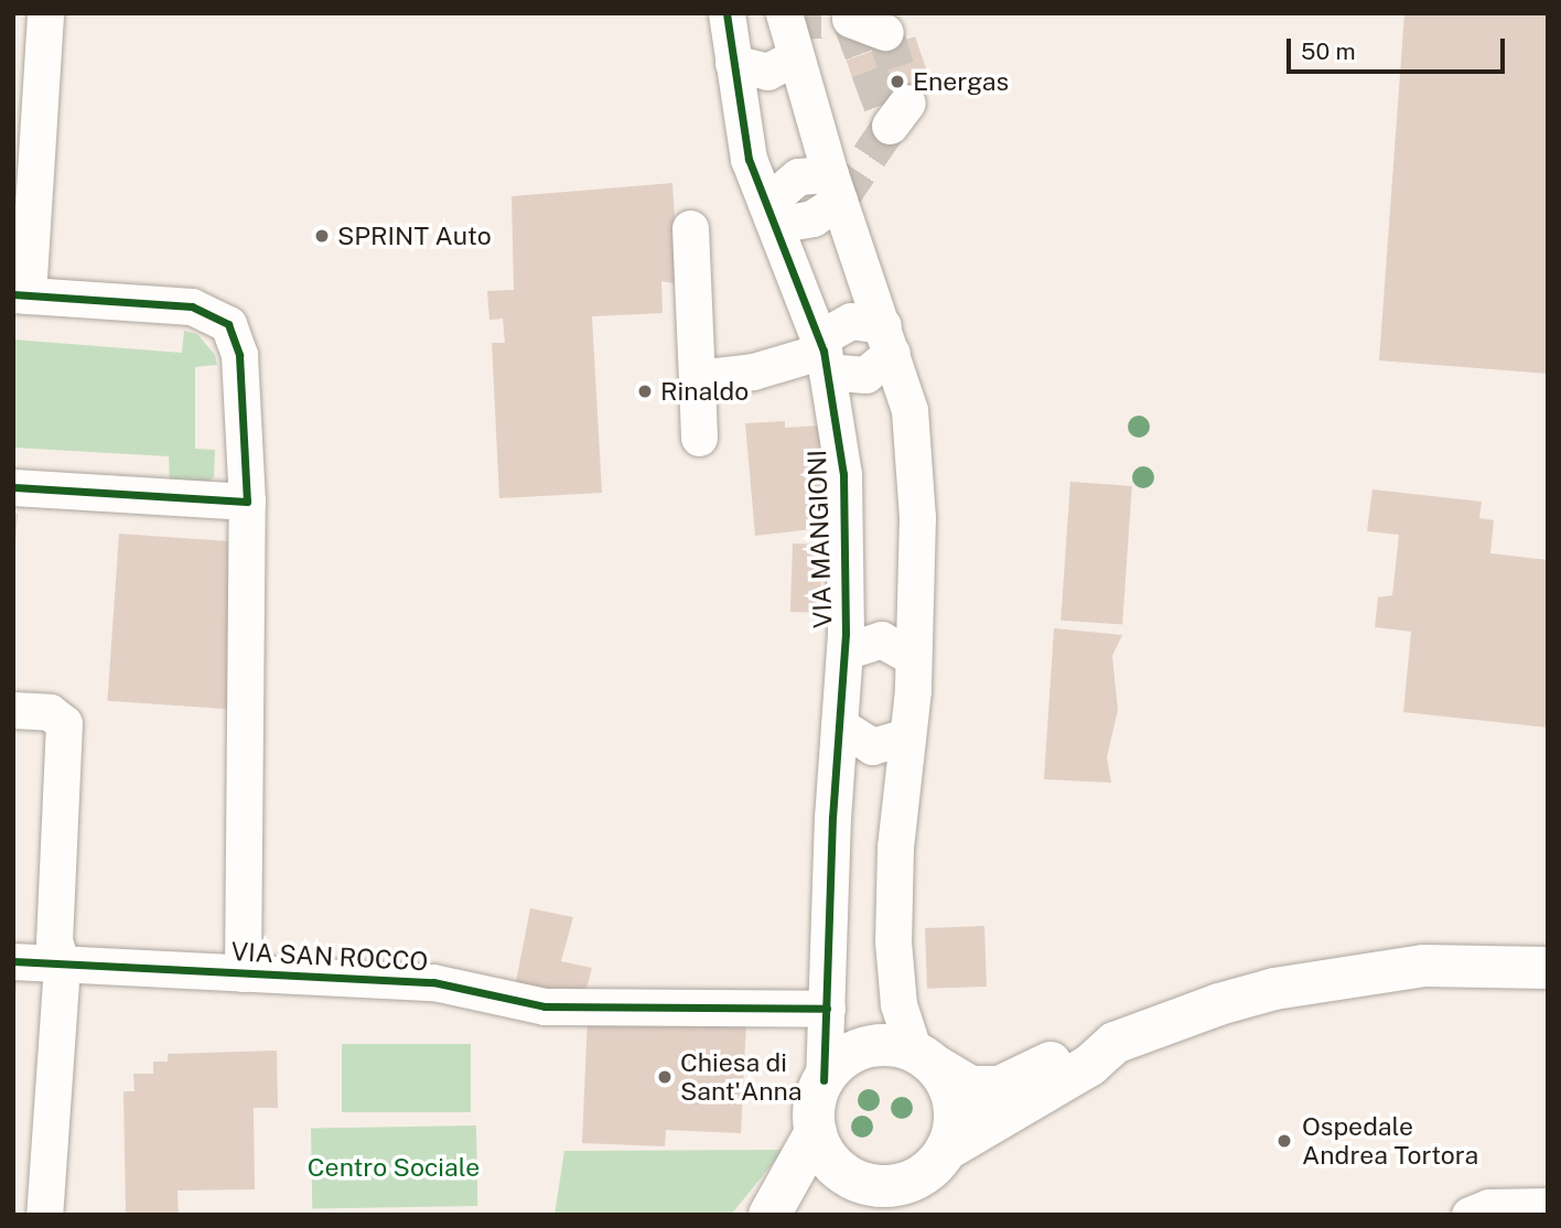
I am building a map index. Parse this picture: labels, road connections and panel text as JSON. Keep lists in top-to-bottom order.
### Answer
{
  "streets": {
    "street": ["VIA MANGIONI", "VIA SAN ROCCO"]
  },
  "crossings": [
    ["VIA MANGIONI", "VIA SAN ROCCO"]
  ],
  "parks": ["Centro Sociale"],
  "places": [
    "Energas",
    "SPRINT Auto",
    "Rinaldo",
    "Chiesa di Sant'Anna",
    "Ospedale Andrea Tortora"
  ],
  "scale_bar": "50 m"
}
